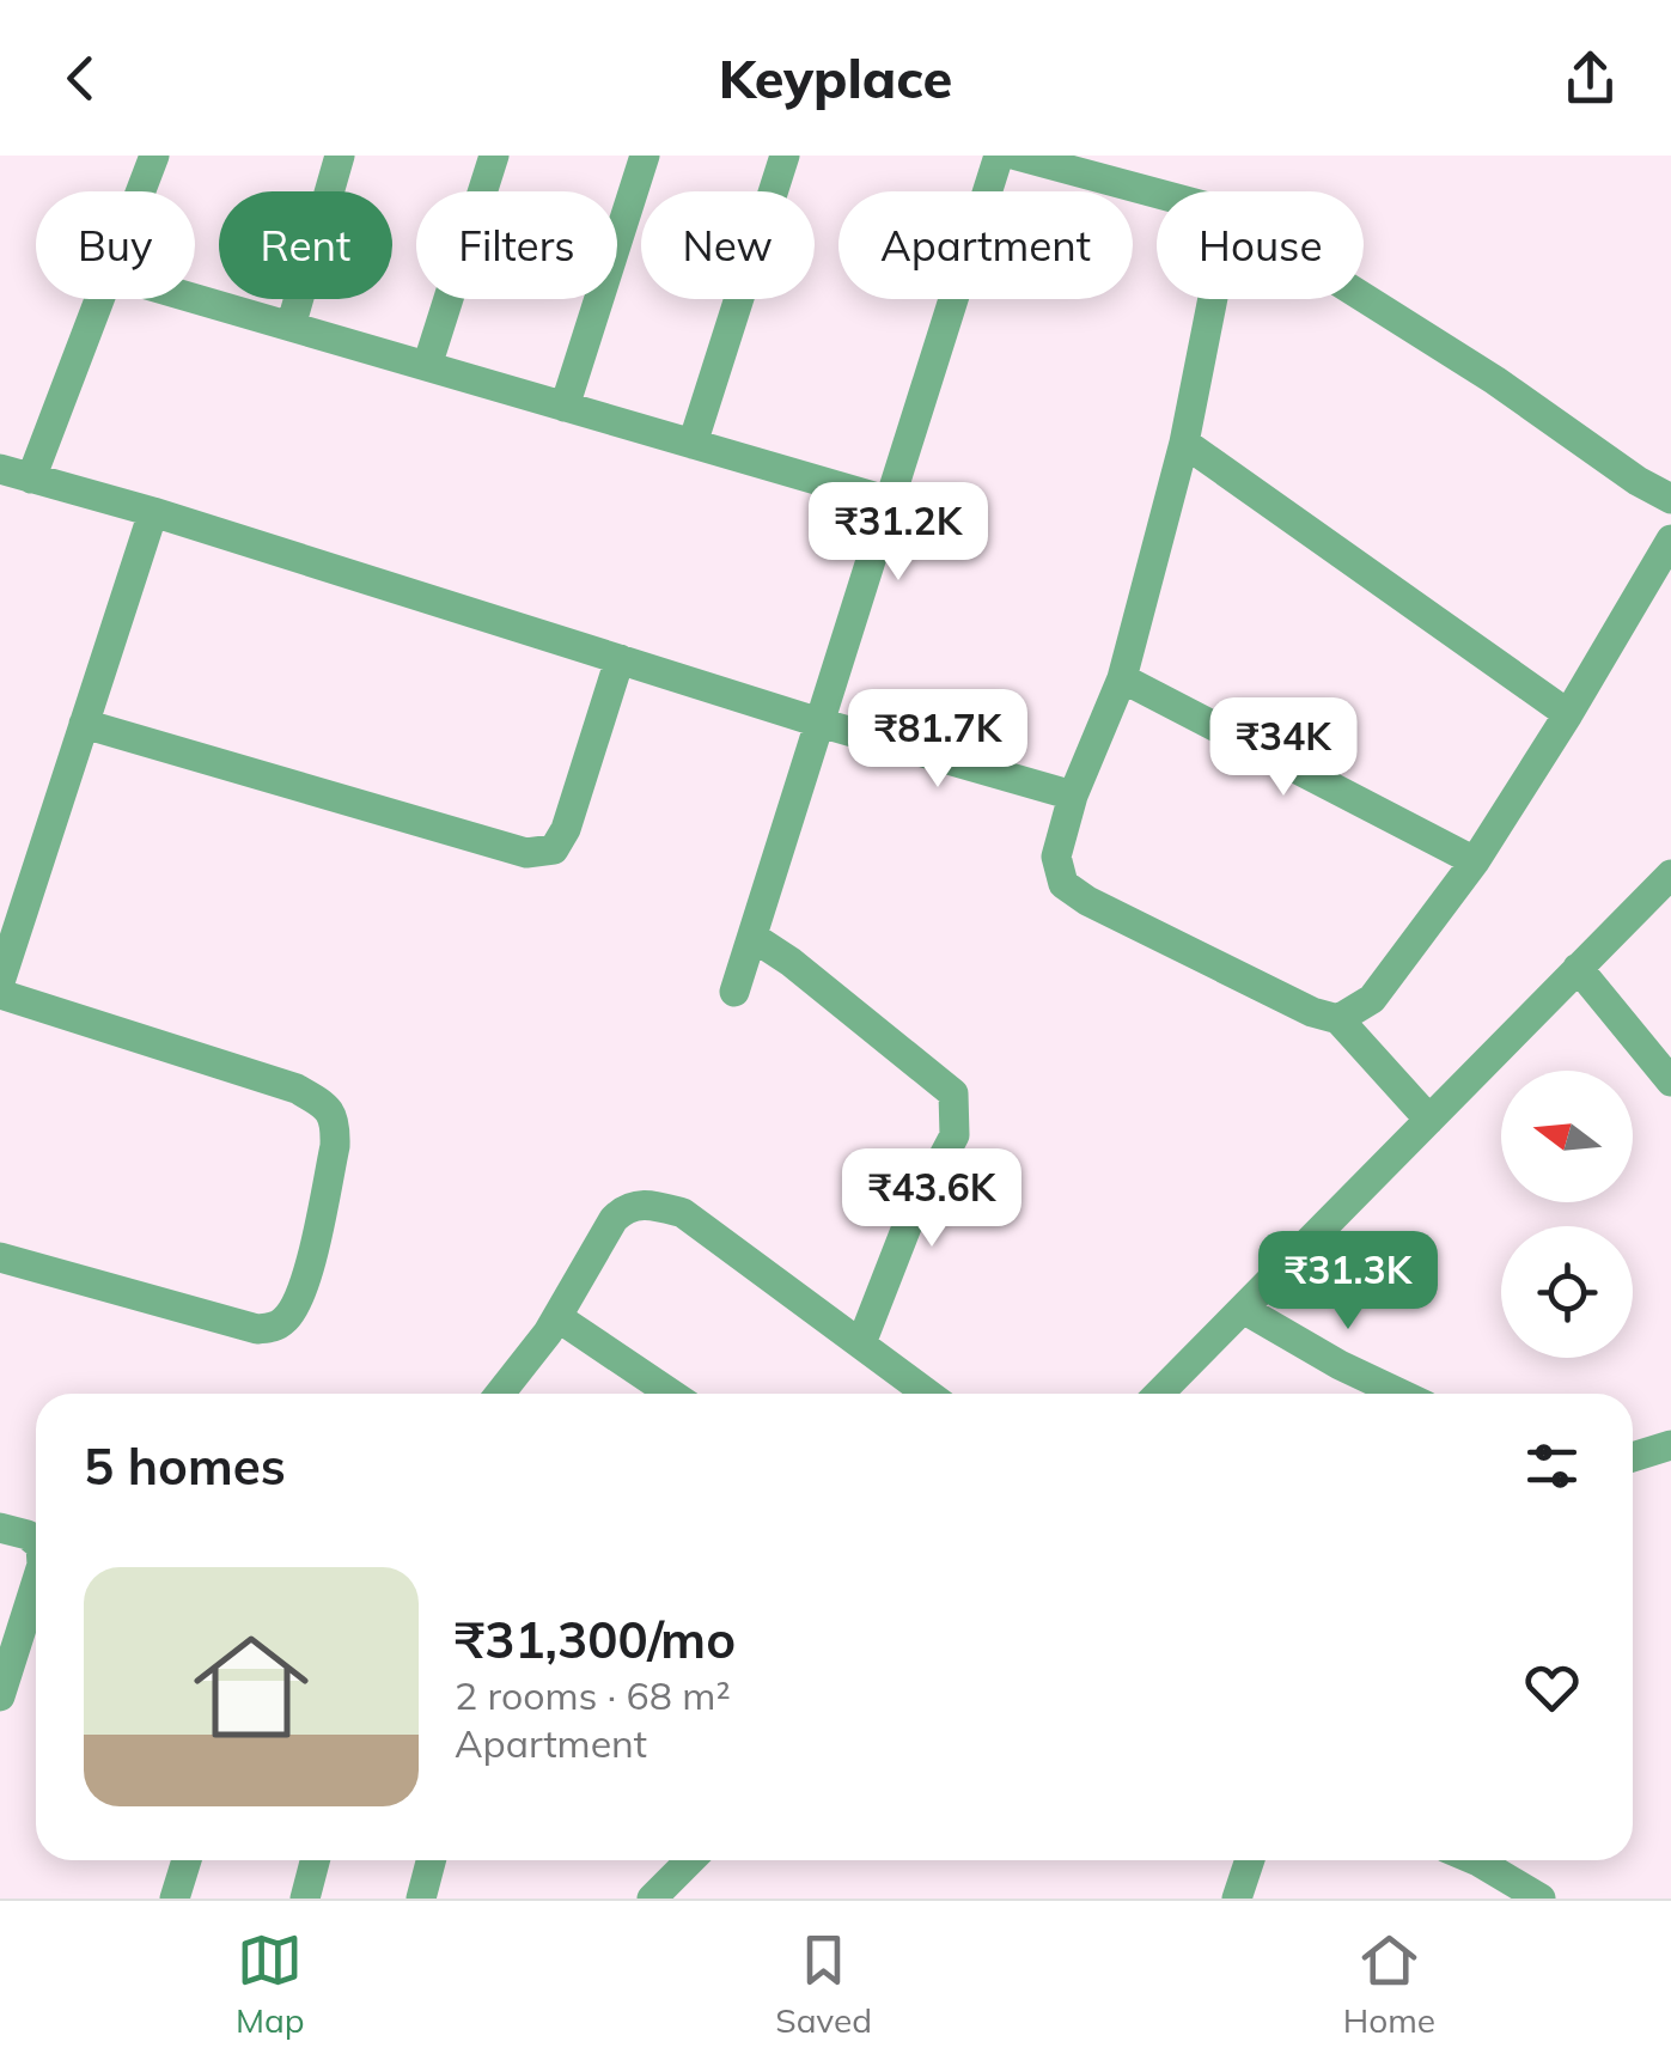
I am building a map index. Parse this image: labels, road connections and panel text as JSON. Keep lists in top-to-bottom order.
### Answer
{
  "north": "left",
  "page": {
    "header": "Keyplace",
    "chip": [
      "Buy",
      "Rent",
      "Filters",
      "New",
      "Apartment",
      "House"
    ],
    "price": [
      "₹31.2K",
      "₹81.7K",
      "₹34K",
      "₹43.6K",
      "₹31.3K"
    ],
    "heading": "5 homes",
    "list": [
      {
        "name": "₹31,300/mo",
        "note": "2 rooms · 68 m² · Apartment"
      }
    ],
    "tabs": ["Map", "Saved", "Home"]
  }
}
